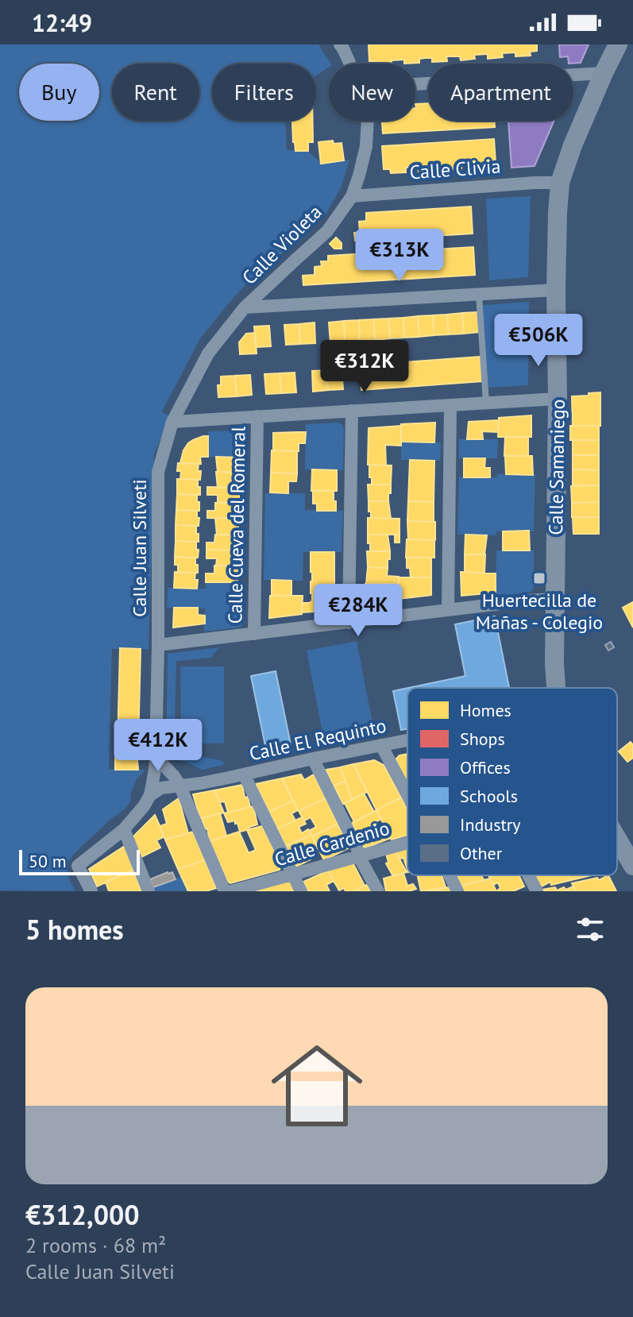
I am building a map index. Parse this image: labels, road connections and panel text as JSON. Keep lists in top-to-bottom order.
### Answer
{
  "streets": {
    "street": [
      "Calle Clivia",
      "Calle Violeta",
      "Calle Samaniego",
      "Calle Cueva del Romeral",
      "Calle Juan Silveti",
      "Calle El Requinto",
      "Calle Cardenio"
    ]
  },
  "crossings": [
    ["Calle Clivia", "Calle Violeta"],
    ["Calle Clivia", "Calle Samaniego"],
    ["Calle Violeta", "Calle Juan Silveti"],
    ["Calle Juan Silveti", "Calle El Requinto"]
  ],
  "places": {
    "transit": ["Huertecilla de Mañas - Colegio"]
  },
  "legend": [
    "Homes",
    "Shops",
    "Offices",
    "Schools",
    "Industry",
    "Other"
  ],
  "scale_bar": "50 m",
  "page": {
    "status": "12:49",
    "chip": [
      "Buy",
      "Rent",
      "Filters",
      "New",
      "Apartment"
    ],
    "price": [
      "€313K",
      "€506K",
      "€312K",
      "€284K",
      "€412K"
    ],
    "scale": "50 m",
    "heading": "5 homes",
    "list": [
      {
        "name": "€312,000",
        "note": "2 rooms · 68 m² · Calle Juan Silveti"
      }
    ]
  }
}
